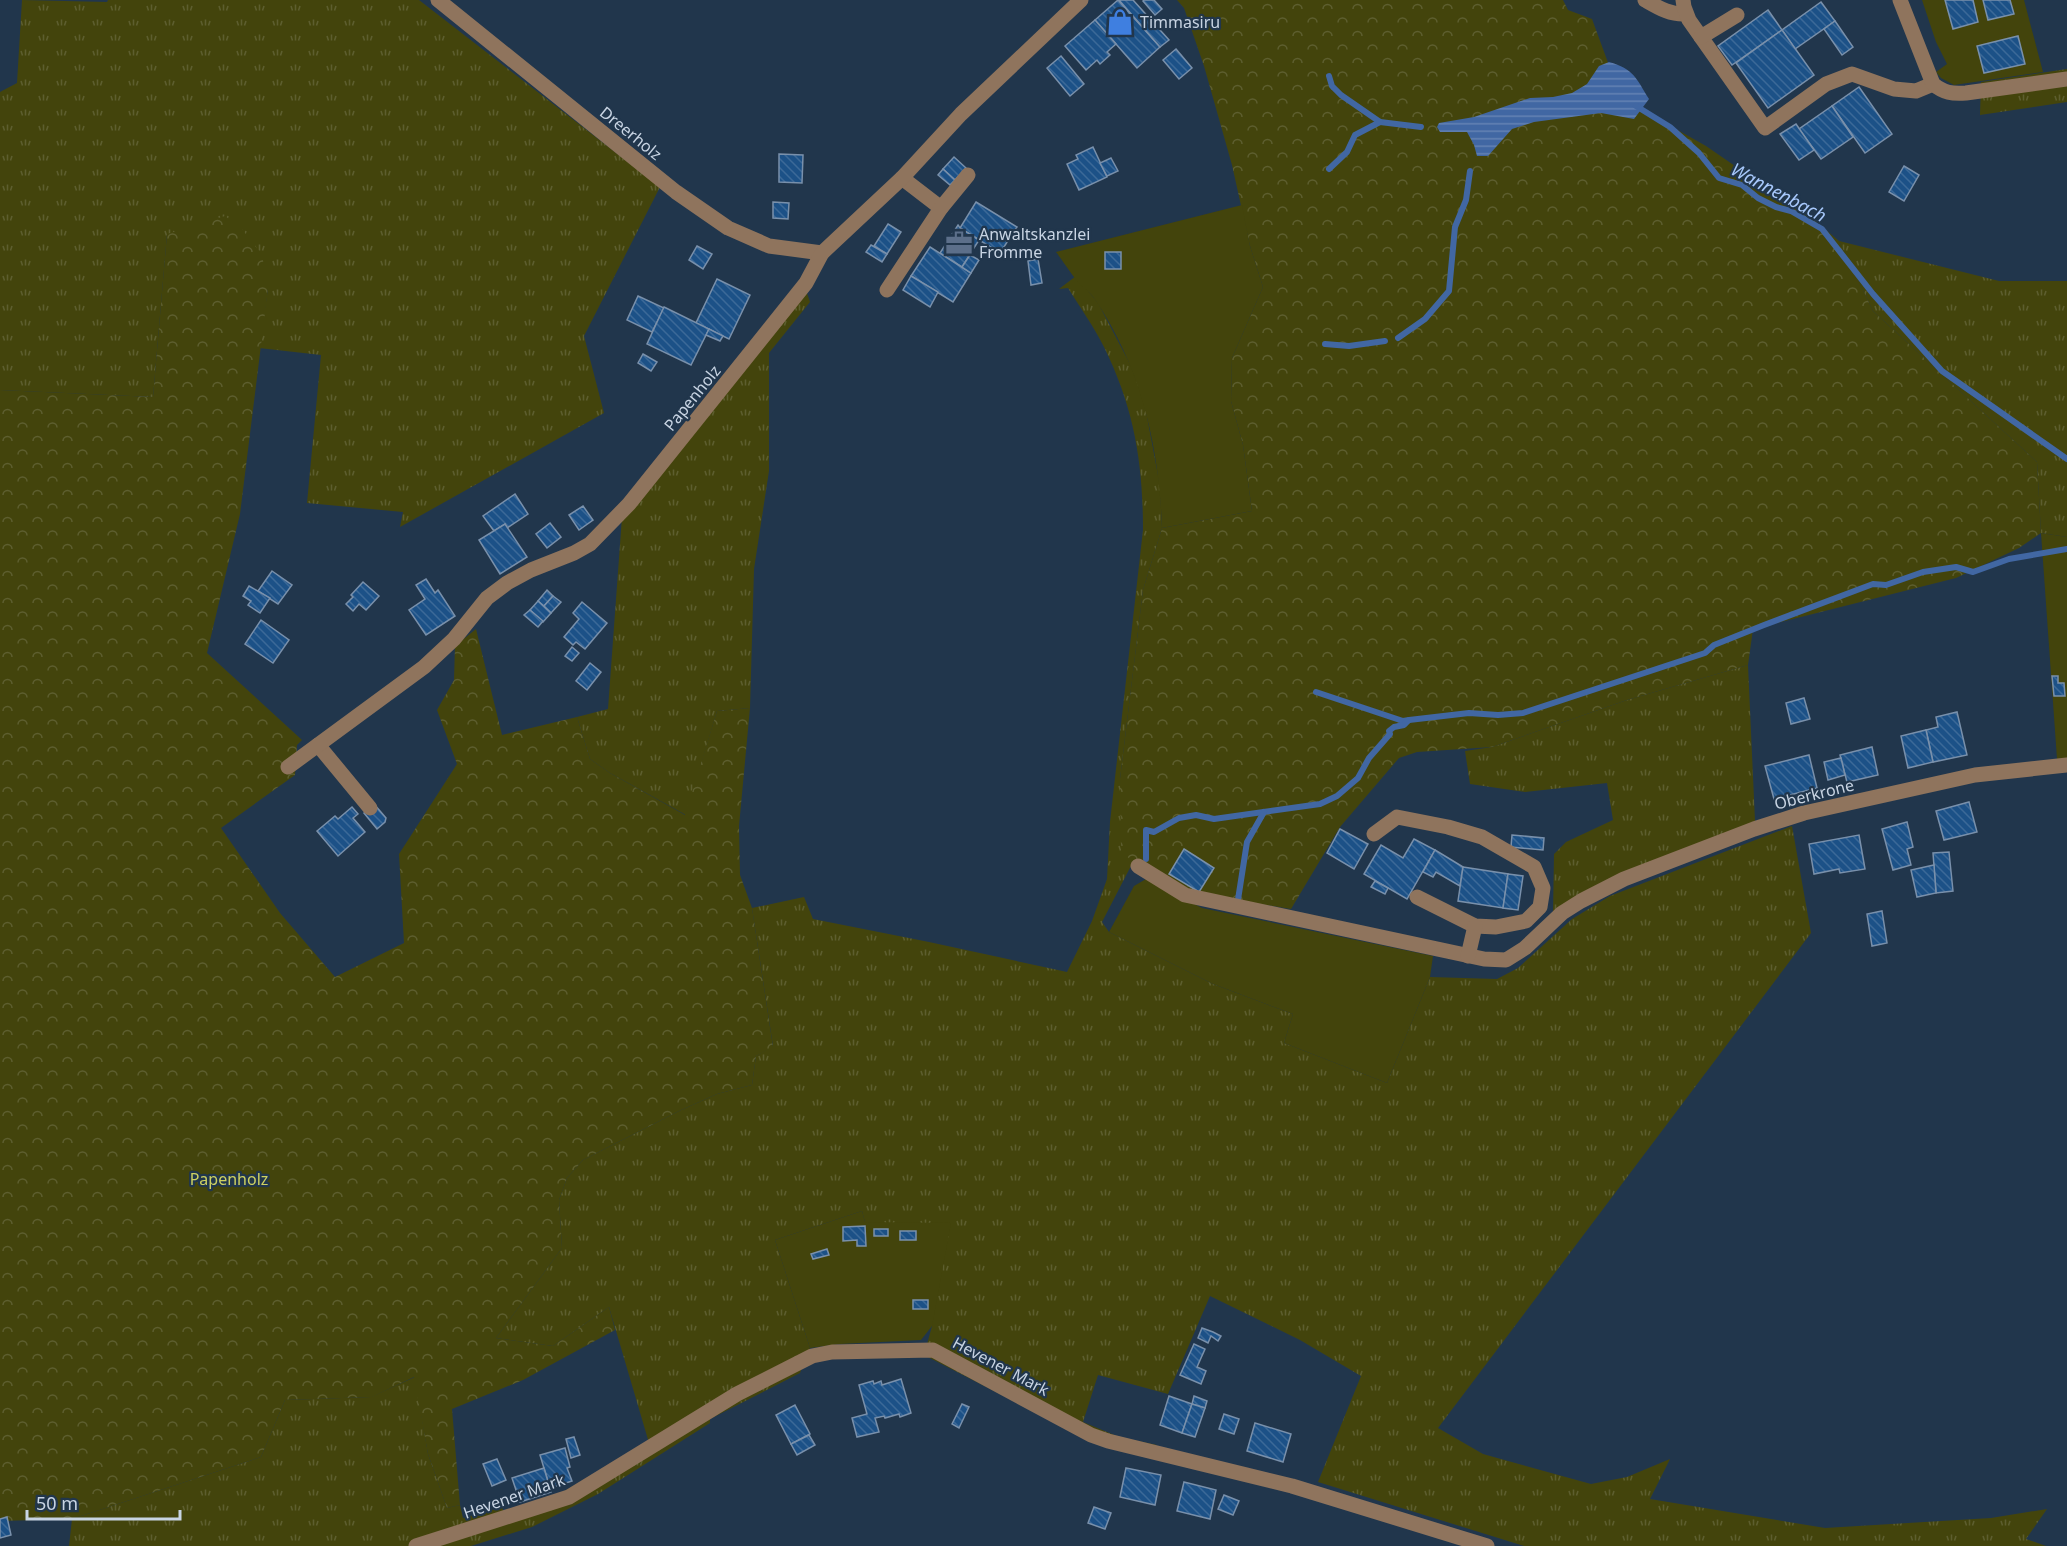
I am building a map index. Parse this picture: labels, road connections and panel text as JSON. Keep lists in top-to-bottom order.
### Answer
{
  "streets": {
    "street": [
      "Dreerholz",
      "Papenholz",
      "Oberkrone",
      "Hevener Mark"
    ]
  },
  "crossings": [
    ["Dreerholz", "Papenholz"]
  ],
  "water": ["Wannenbach"],
  "parks": ["Papenholz"],
  "places": {
    "shop": ["Timmasiru"],
    "office": ["Anwaltskanzlei Fromme"]
  },
  "scale_bar": "50 m"
}
